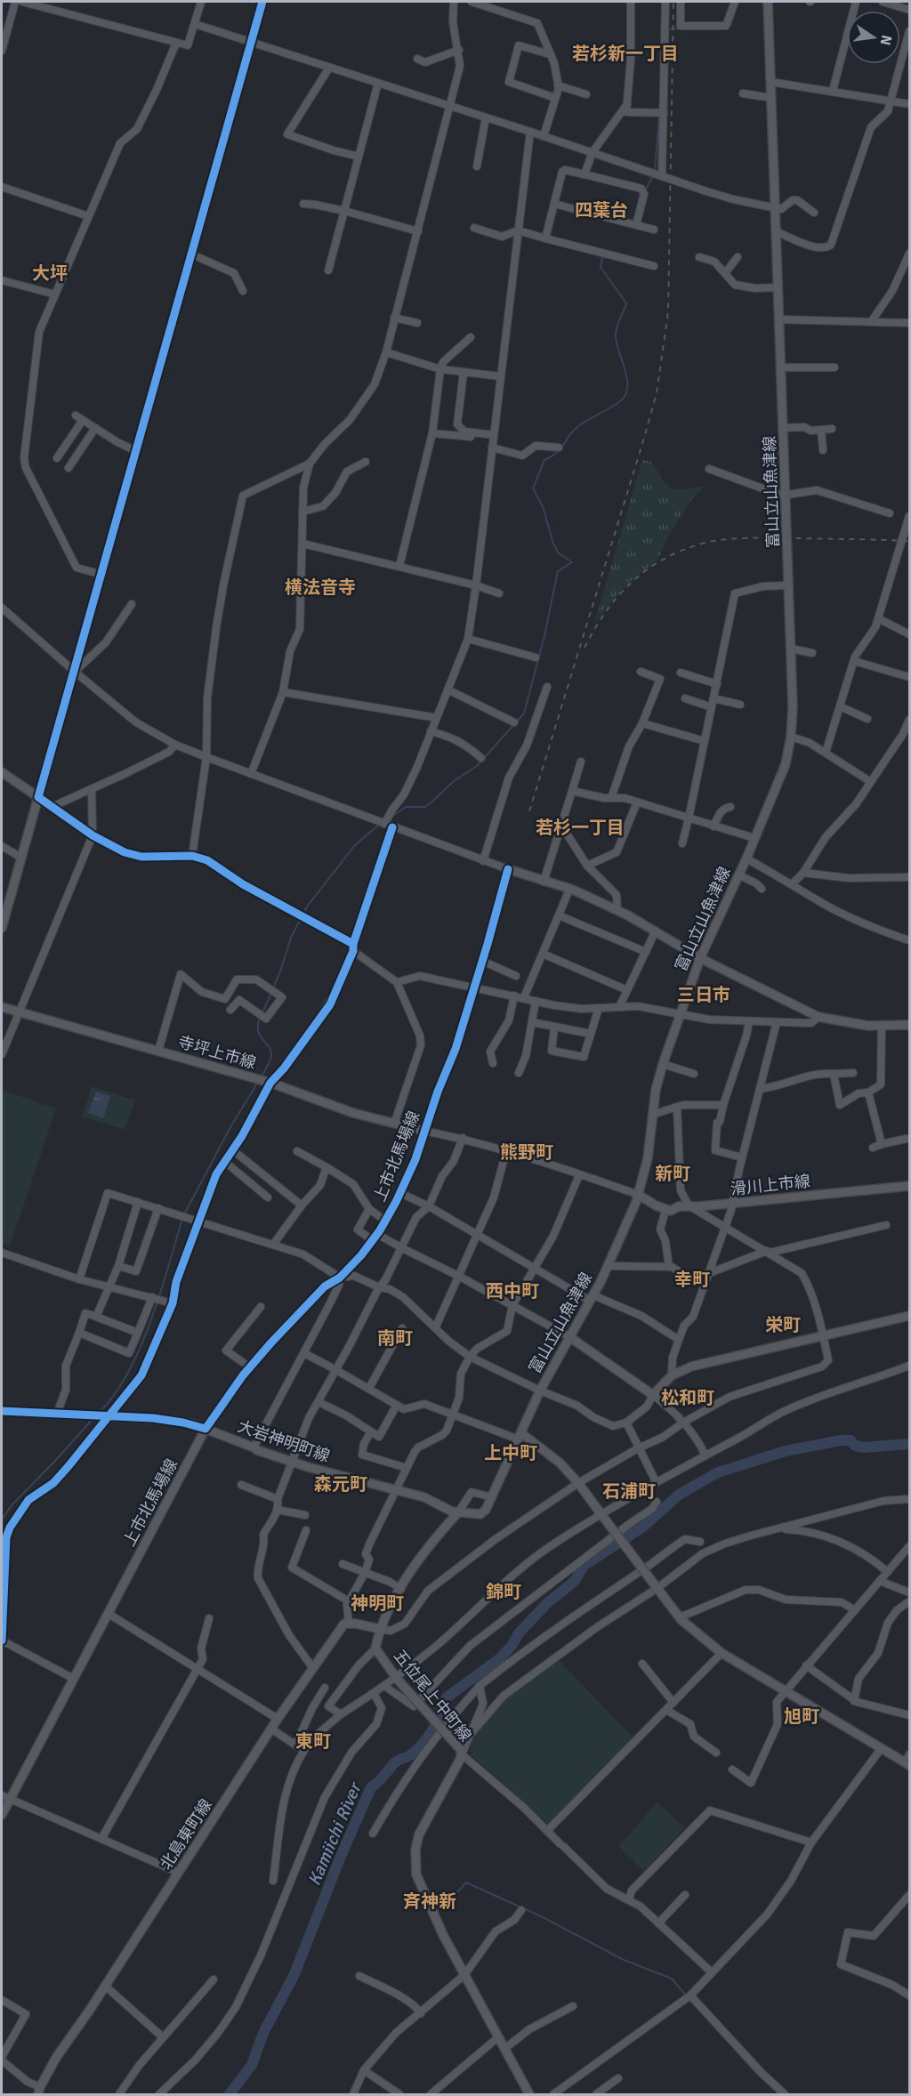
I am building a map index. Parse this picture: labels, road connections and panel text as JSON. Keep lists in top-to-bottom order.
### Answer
{
  "streets": {
    "main road": [
      "富山立山魚津線",
      "寺坪上市線",
      "上市北馬場線",
      "滑川上市線",
      "大岩神明町線",
      "五位尾上中町線",
      "北島東町線"
    ]
  },
  "crossings": [
    ["寺坪上市線", "上市北馬場線"],
    ["上市北馬場線", "大岩神明町線"],
    ["大岩神明町線", "五位尾上中町線"]
  ],
  "districts": [
    "若杉新一丁目",
    "四葉台",
    "大坪",
    "横法音寺",
    "若杉一丁目",
    "三日市",
    "熊野町",
    "新町",
    "幸町",
    "西中町",
    "栄町",
    "南町",
    "松和町",
    "上中町",
    "森元町",
    "石浦町",
    "錦町",
    "神明町",
    "旭町",
    "東町",
    "斉神新"
  ],
  "water": ["Kamiichi River"],
  "north": "right"
}
